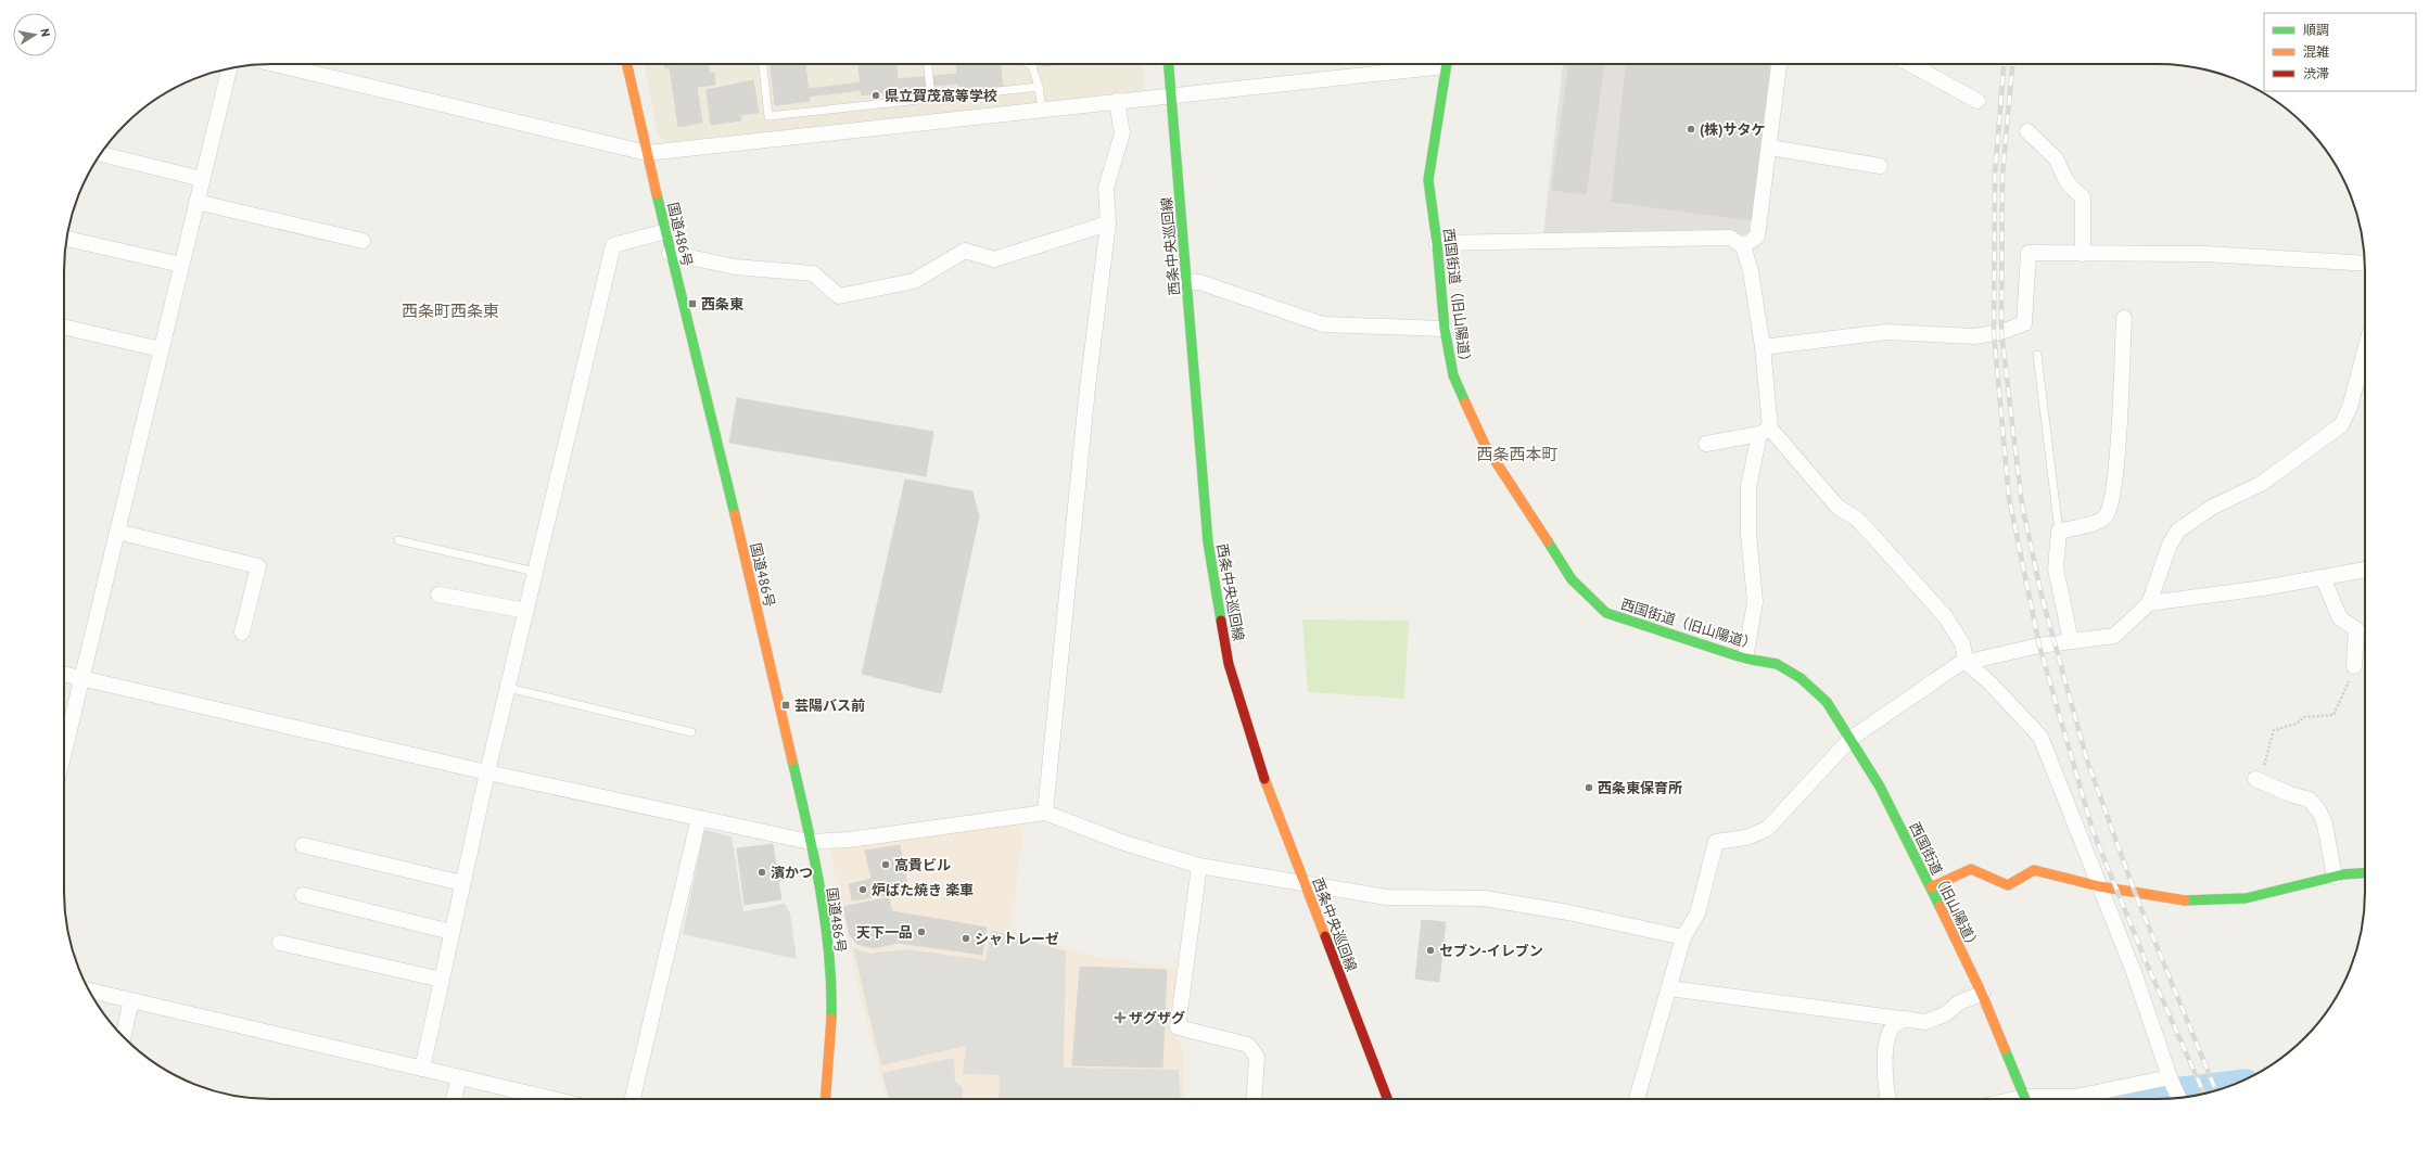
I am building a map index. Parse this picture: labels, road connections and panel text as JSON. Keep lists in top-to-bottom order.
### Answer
{
  "streets": {
    "main road": ["国道486号", "西条中央巡回線", "西国街道（旧山陽道）"]
  },
  "districts": ["西条町西条東", "西条西本町"],
  "places": {
    "other": [
      "県立賀茂高等学校",
      "(株)サタケ",
      "西条東保育所",
      "高貴ビル",
      "濱かつ",
      "炉ばた焼き 楽車",
      "天下一品",
      "シャトレーゼ",
      "セブン-イレブン"
    ],
    "transit": ["西条東", "芸陽バス前"],
    "health": ["ザグザグ"]
  },
  "legend": ["順調", "混雑", "渋滞"],
  "north": "right"
}
